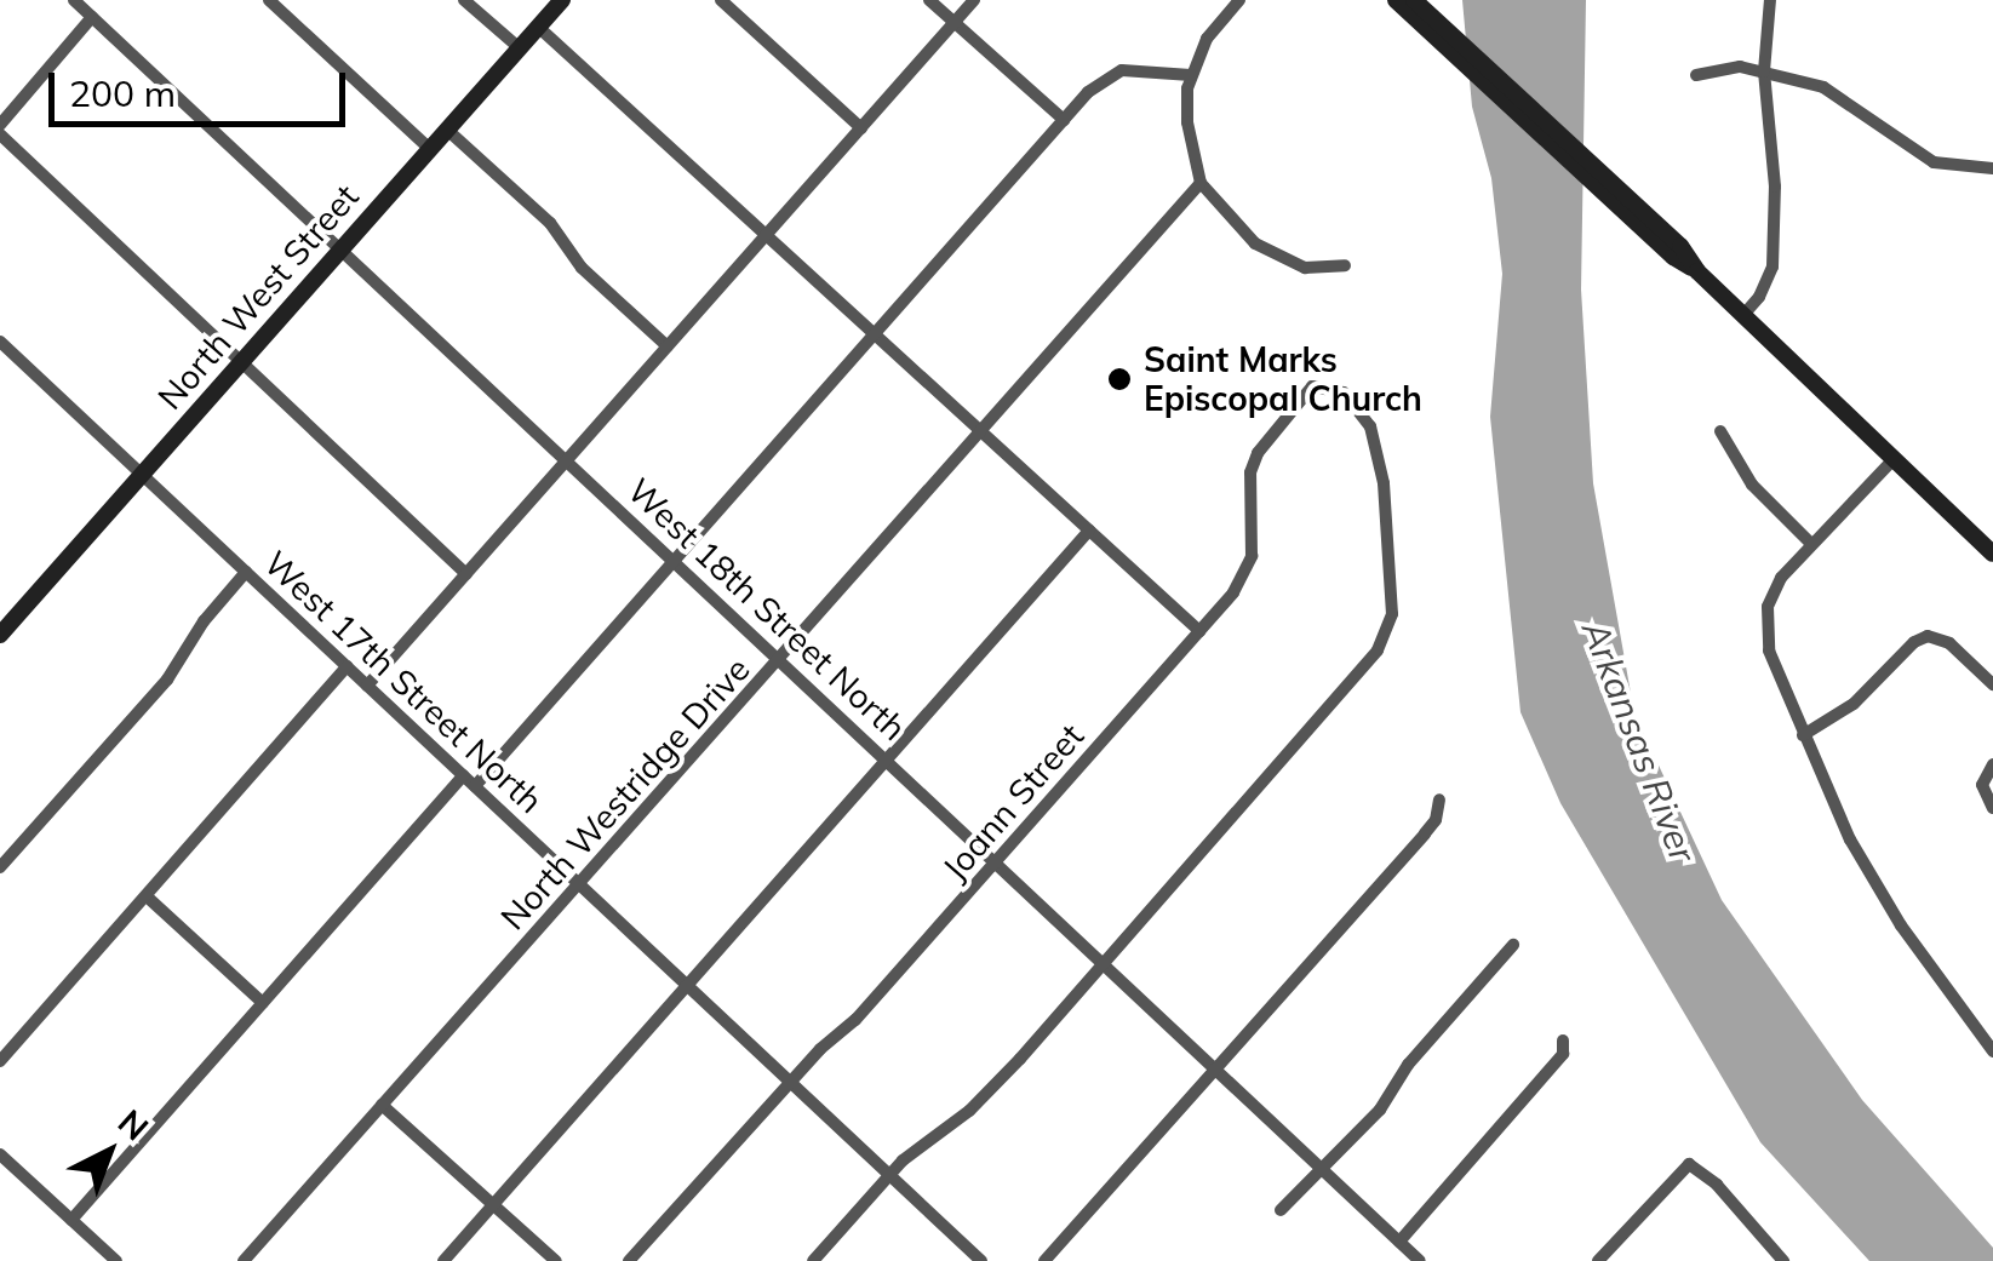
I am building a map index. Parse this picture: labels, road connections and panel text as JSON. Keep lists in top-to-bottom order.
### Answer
{
  "streets": {
    "main road": ["North West Street"],
    "street": [
      "West 18th Street North",
      "West 17th Street North",
      "North Westridge Drive",
      "Joann Street"
    ]
  },
  "crossings": [
    ["North West Street", "West 18th Street North"],
    ["North West Street", "West 17th Street North"],
    ["West 18th Street North", "North Westridge Drive"],
    ["West 18th Street North", "Joann Street"],
    ["West 17th Street North", "North Westridge Drive"],
    ["West 17th Street North", "Joann Street"]
  ],
  "water": ["Arkansas River"],
  "places": ["Saint Marks Episcopal Church"],
  "scale_bar": "200 m",
  "north": "top right"
}
